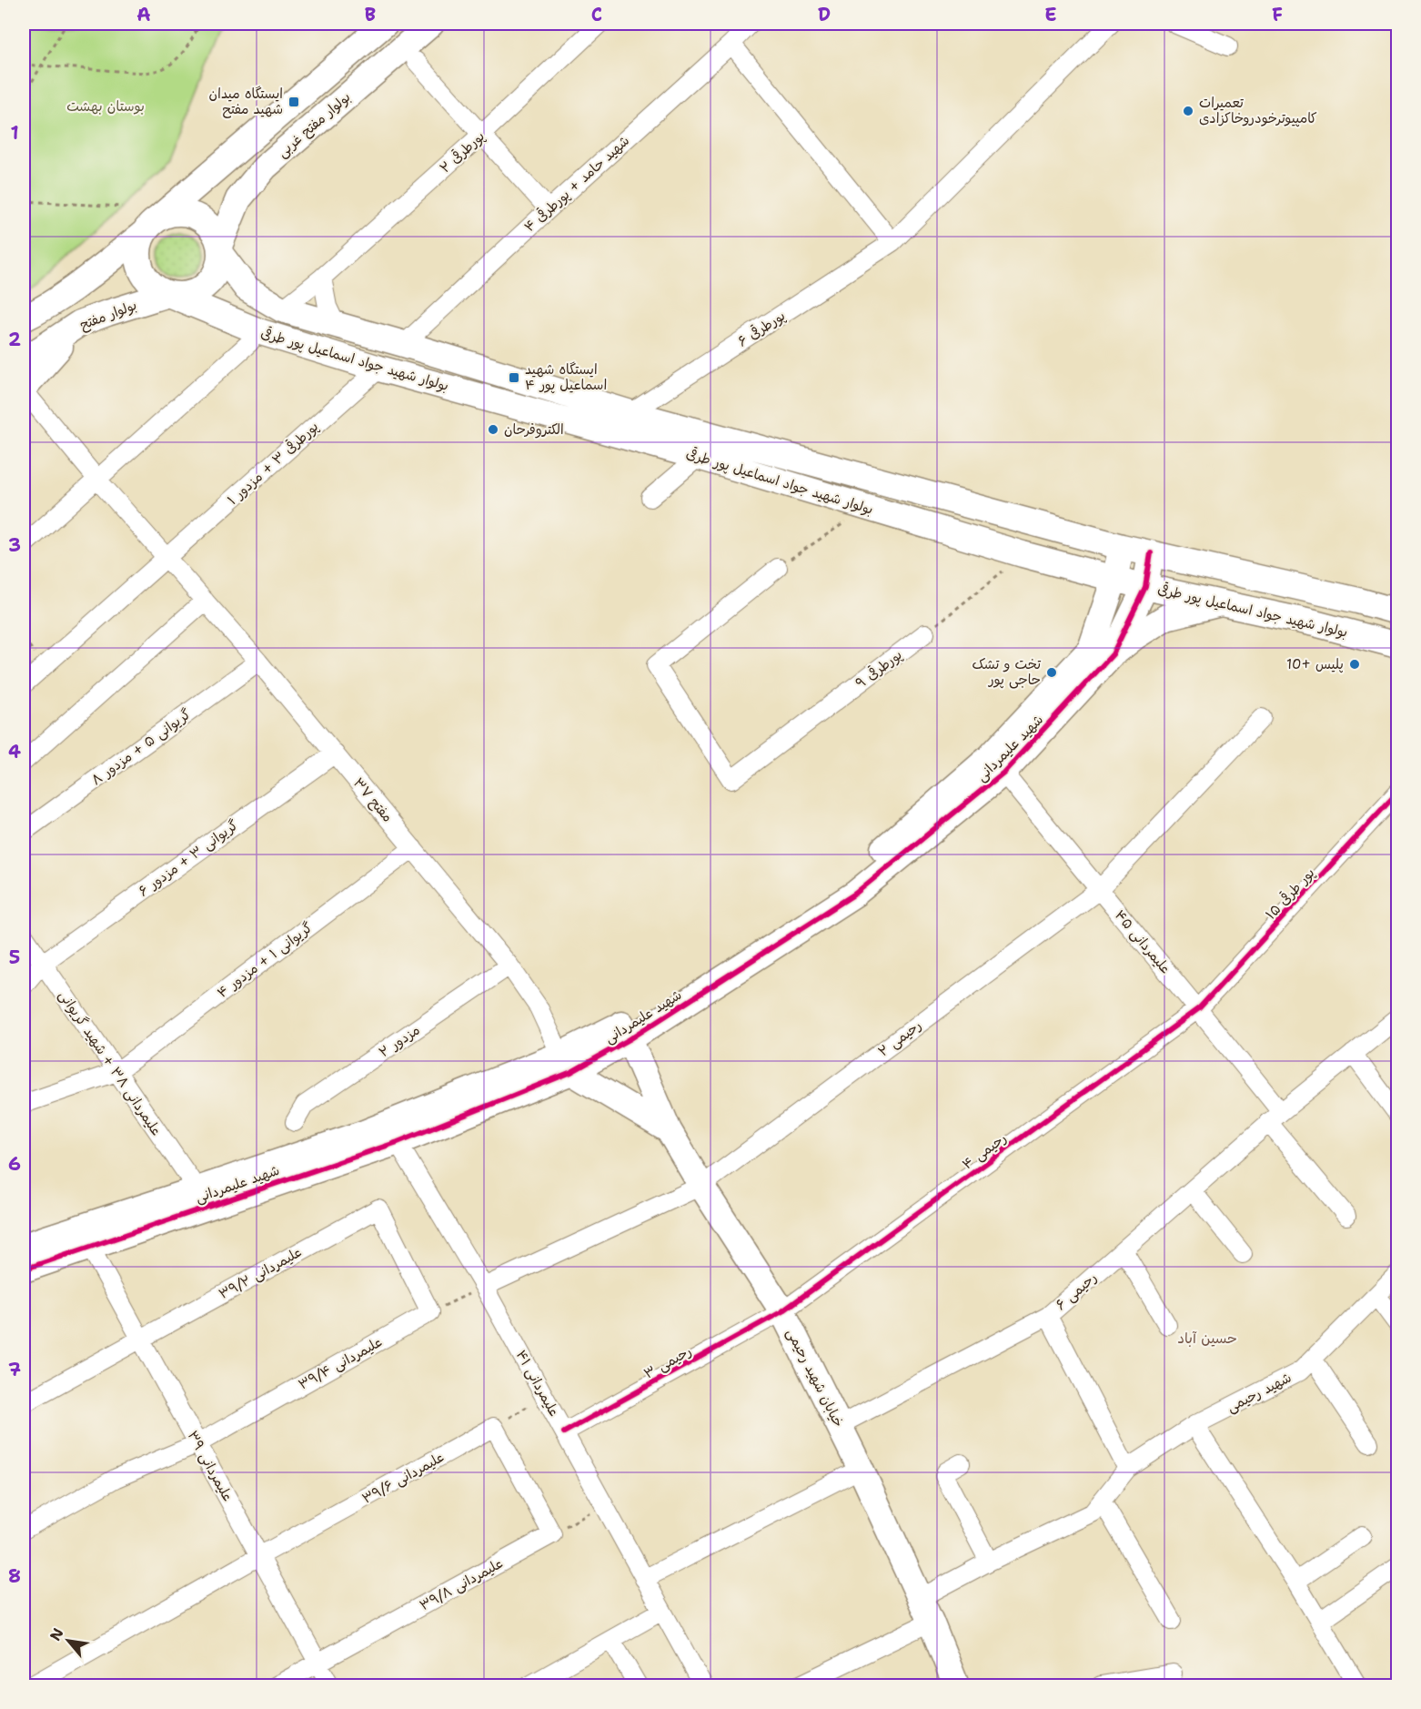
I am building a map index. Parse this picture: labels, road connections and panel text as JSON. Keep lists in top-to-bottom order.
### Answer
{
  "streets": {
    "main road": [
      "بولوار مفتح غربی",
      "بولوار مفتح",
      "بولوار شهید جواد اسماعیل پور طرقی",
      "شهید علیمردانی",
      "خیابان شهید رحیمی"
    ],
    "street": [
      "پورطرقی ۲",
      "شهید حامد + پورطرقی ۴",
      "پورطرقی ۶",
      "پورطرقی ۳ + مزدور ۱",
      "پورطرقی ۹",
      "گریوانی ۵ + مزدور ۸",
      "مفتح ۳۷",
      "گریوانی ۳ + مزدور ۶",
      "پور طرقی ۱۵",
      "علیمردانی ۴۵",
      "گریوانی ۱ + مزدور ۴",
      "رحیمی ۲",
      "مزدور ۲",
      "علیمردانی ۳۸ + شهید گریوانی",
      "رحیمی ۴",
      "علیمردانی ۳۹/۲",
      "رحیمی ۶",
      "رحیمی ۳",
      "علیمردانی ۳۹/۴",
      "علیمردانی ۴۱",
      "شهید رحیمی",
      "علیمردانی ۳۹",
      "علیمردانی ۳۹/۶",
      "علیمردانی ۳۹/۸"
    ]
  },
  "crossings": [
    ["بولوار مفتح غربی", "بولوار مفتح"],
    ["بولوار مفتح غربی", "بولوار شهید جواد اسماعیل پور طرقی"],
    ["پورطرقی ۲", "بولوار شهید جواد اسماعیل پور طرقی"],
    ["شهید حامد + پورطرقی ۴", "بولوار شهید جواد اسماعیل پور طرقی"],
    ["بولوار مفتح", "بولوار شهید جواد اسماعیل پور طرقی"],
    ["پورطرقی ۶", "بولوار شهید جواد اسماعیل پور طرقی"],
    ["بولوار شهید جواد اسماعیل پور طرقی", "پورطرقی ۳ + مزدور ۱"],
    ["بولوار شهید جواد اسماعیل پور طرقی", "شهید علیمردانی"],
    ["پورطرقی ۳ + مزدور ۱", "مفتح ۳۷"],
    ["گریوانی ۵ + مزدور ۸", "مفتح ۳۷"],
    ["شهید علیمردانی", "مفتح ۳۷"],
    ["شهید علیمردانی", "علیمردانی ۴۵"],
    ["شهید علیمردانی", "علیمردانی ۳۸ + شهید گریوانی"],
    ["شهید علیمردانی", "خیابان شهید رحیمی"],
    ["شهید علیمردانی", "علیمردانی ۴۱"],
    ["شهید علیمردانی", "علیمردانی ۳۹"],
    ["مفتح ۳۷", "گریوانی ۳ + مزدور ۶"],
    ["مفتح ۳۷", "گریوانی ۱ + مزدور ۴"],
    ["مفتح ۳۷", "مزدور ۲"],
    ["گریوانی ۳ + مزدور ۶", "علیمردانی ۳۸ + شهید گریوانی"],
    ["پور طرقی ۱۵", "علیمردانی ۴۵"],
    ["پور طرقی ۱۵", "رحیمی ۴"],
    ["علیمردانی ۴۵", "رحیمی ۲"],
    ["علیمردانی ۴۵", "رحیمی ۴"],
    ["علیمردانی ۴۵", "رحیمی ۶"],
    ["گریوانی ۱ + مزدور ۴", "علیمردانی ۳۸ + شهید گریوانی"],
    ["رحیمی ۲", "خیابان شهید رحیمی"],
    ["رحیمی ۲", "علیمردانی ۴۱"],
    ["رحیمی ۴", "رحیمی ۳"],
    ["رحیمی ۴", "خیابان شهید رحیمی"],
    ["علیمردانی ۳۹/۲", "علیمردانی ۳۹/۴"],
    ["علیمردانی ۳۹/۲", "علیمردانی ۳۹"],
    ["رحیمی ۶", "خیابان شهید رحیمی"],
    ["رحیمی ۳", "خیابان شهید رحیمی"],
    ["رحیمی ۳", "علیمردانی ۴۱"],
    ["علیمردانی ۳۹/۴", "علیمردانی ۳۹"],
    ["خیابان شهید رحیمی", "شهید رحیمی"],
    ["علیمردانی ۳۹", "علیمردانی ۳۹/۶"],
    ["علیمردانی ۳۹", "علیمردانی ۳۹/۸"]
  ],
  "districts": ["حسین آباد"],
  "parks": ["بوستان بهشت"],
  "places": {
    "transit": ["ایستگاه میدان شهید مفتح", "ایستگاه شهید اسماعیل پور ۴"],
    "other": [
      "تعمیرات کامپیوترخودروخاکزادی",
      "الکتروفرحان",
      "پلیس +10",
      "تخت و تشک حاجی پور"
    ]
  },
  "north": "top left",
  "grid": {
    "columns": [
      "A",
      "B",
      "C",
      "D",
      "E",
      "F"
    ],
    "rows": [
      "1",
      "2",
      "3",
      "4",
      "5",
      "6",
      "7",
      "8"
    ]
  }
}
